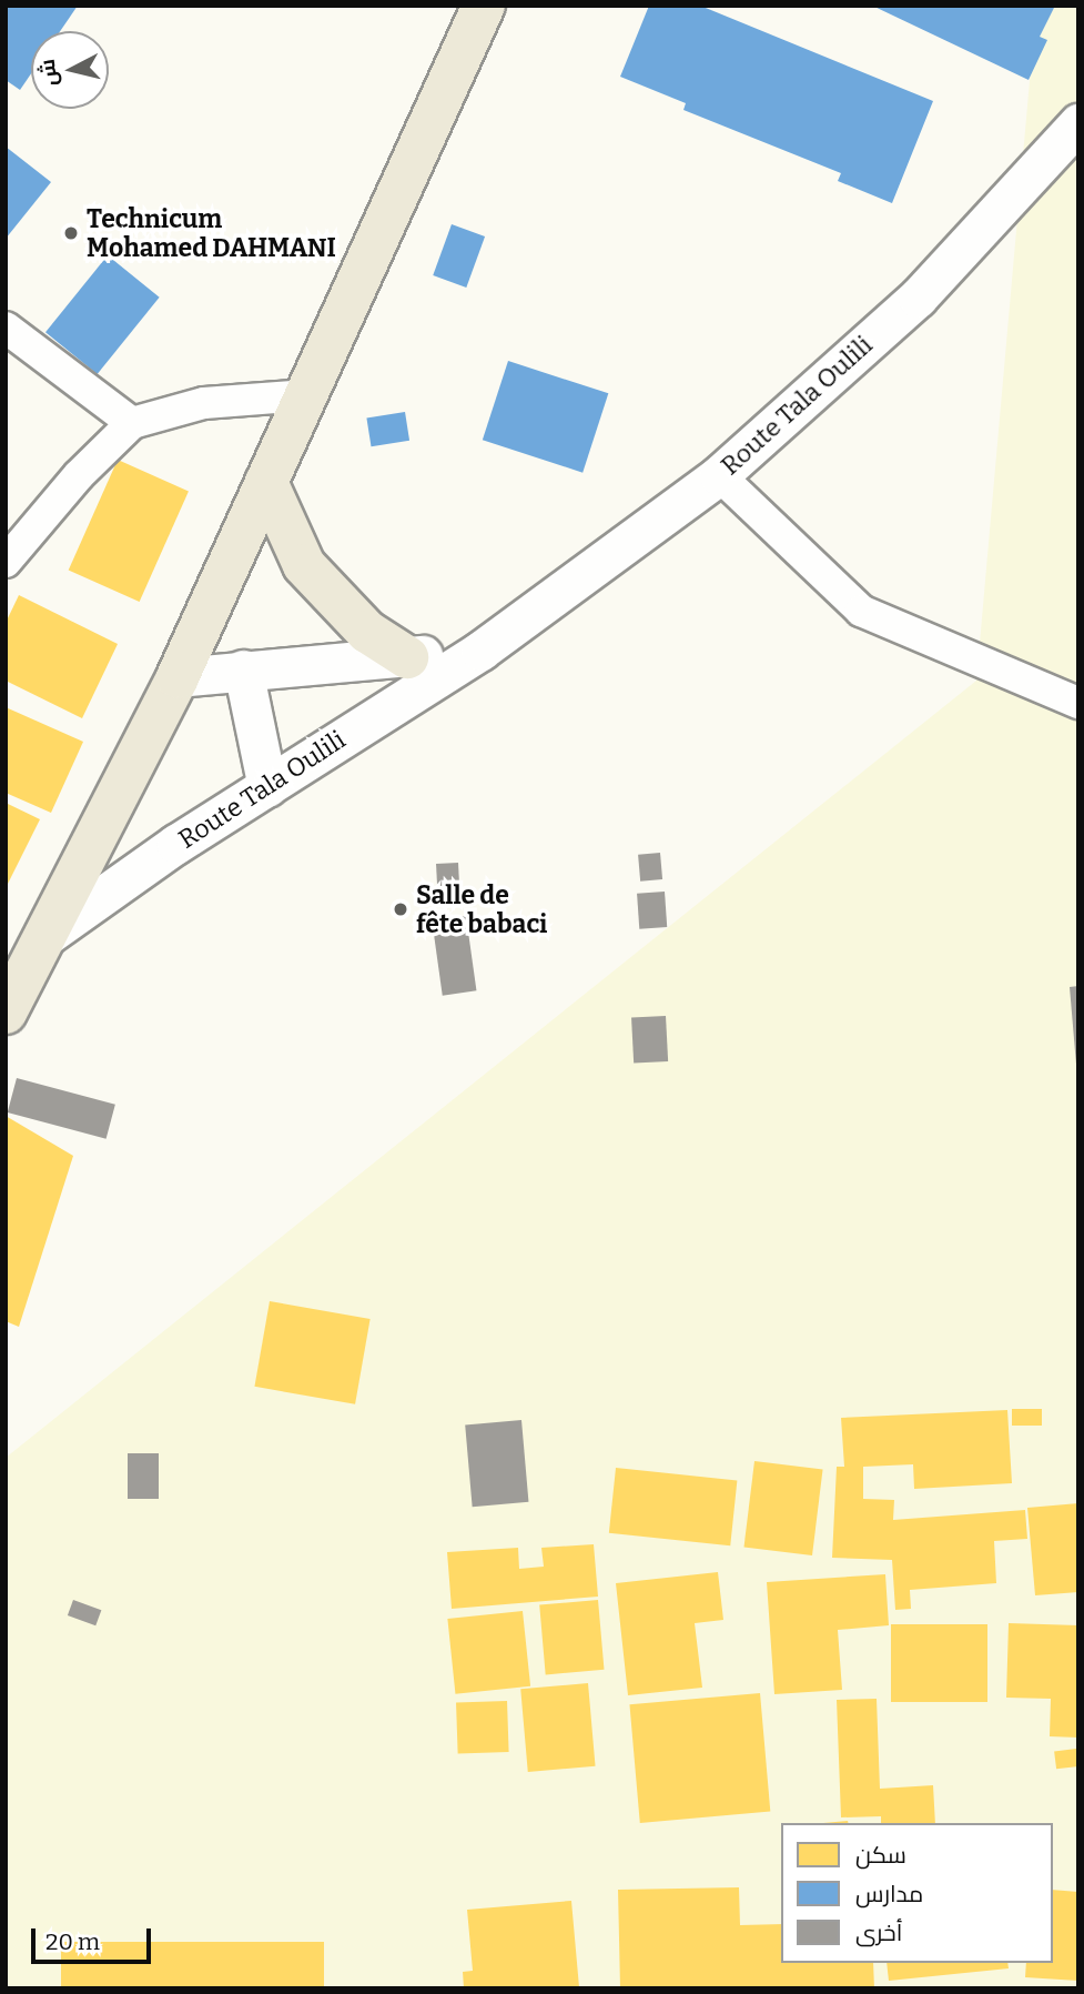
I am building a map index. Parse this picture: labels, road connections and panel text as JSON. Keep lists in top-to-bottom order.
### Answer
{
  "streets": {
    "street": ["Route Tala Oulili"]
  },
  "places": ["Technicum Mohamed DAHMANI", "Salle de fête babaci"],
  "legend": ["سكن", "مدارس", "أخرى"],
  "scale_bar": "20 m",
  "north": "left"
}
